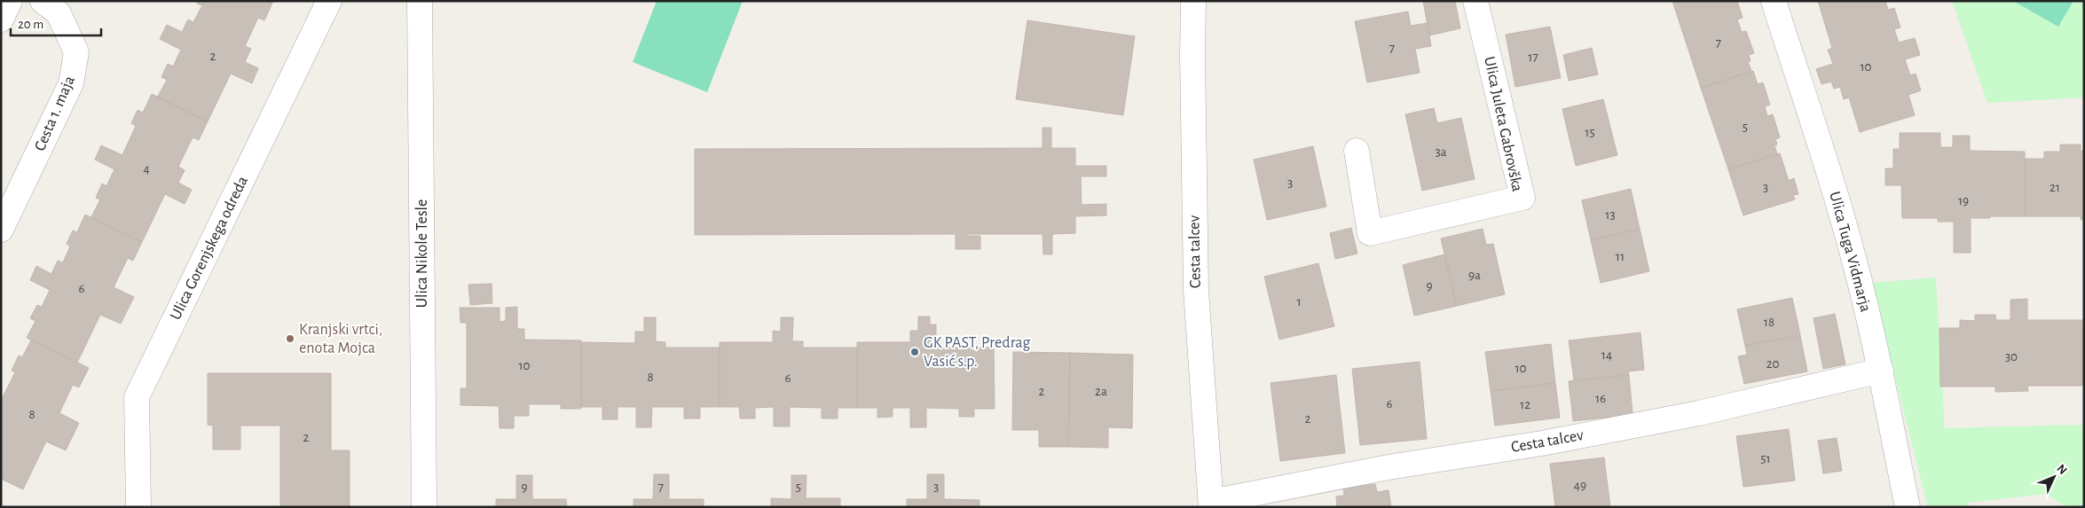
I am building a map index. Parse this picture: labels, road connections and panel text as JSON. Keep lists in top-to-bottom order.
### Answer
{
  "streets": {
    "street": [
      "Cesta 1. maja",
      "Ulica Juleta Gabrovška",
      "Ulica Gorenjskega odreda",
      "Cesta talcev",
      "Ulica Tuga Vidmarja",
      "Ulica Nikole Tesle"
    ]
  },
  "crossings": [
    ["Cesta talcev", "Ulica Tuga Vidmarja"]
  ],
  "places": ["Kranjski vrtci, enota Mojca", "GK PAST, Predrag Vasić s.p."],
  "house_numbers": [
    "7",
    "7",
    "2",
    "17",
    "10",
    "5",
    "15",
    "3a",
    "4",
    "3",
    "3",
    "21",
    "19",
    "13",
    "11",
    "9a",
    "9",
    "6",
    "1",
    "18",
    "14",
    "30",
    "20",
    "10",
    "10",
    "8",
    "6",
    "2",
    "2a",
    "16",
    "6",
    "12",
    "8",
    "2",
    "2",
    "51",
    "49",
    "9",
    "7",
    "5",
    "3"
  ],
  "scale_bar": "20 m",
  "north": "top right"
}
